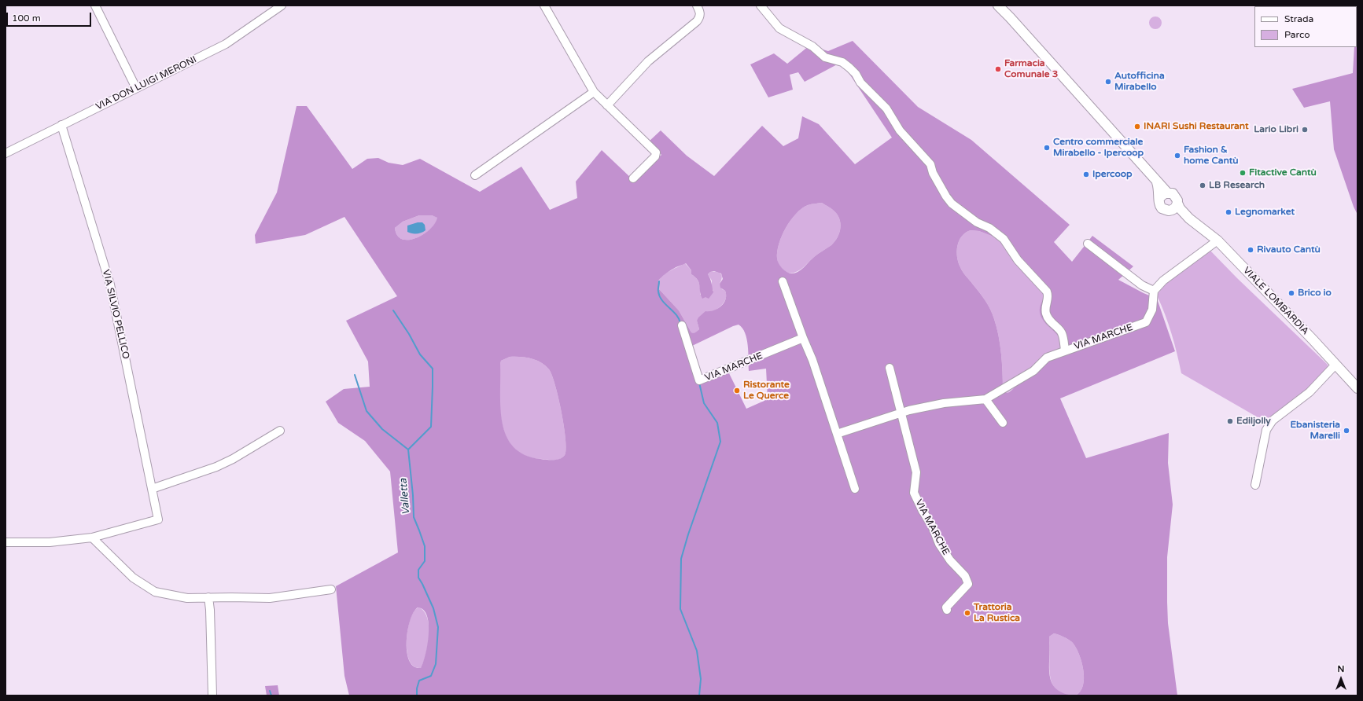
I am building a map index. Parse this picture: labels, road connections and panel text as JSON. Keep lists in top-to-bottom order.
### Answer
{
  "streets": {
    "main road": ["VIALE LOMBARDIA"],
    "street": ["VIA DON LUIGI MERONI", "VIA SILVIO PELLICO", "VIA MARCHE"]
  },
  "crossings": [
    ["VIA DON LUIGI MERONI", "VIA SILVIO PELLICO"]
  ],
  "water": ["Valletta"],
  "places": [
    "Farmacia Comunale 3",
    "Autofficina Mirabello",
    "INARI Sushi Restaurant",
    "Lario Libri",
    "Centro commerciale Mirabello - Ipercoop",
    "Fashion & home Cantù",
    "Fitactive Cantù",
    "Ipercoop",
    "LB Research",
    "Legnomarket",
    "Rivauto Cantù",
    "Brico io",
    "Ristorante Le Querce",
    "Ediljolly",
    "Ebanisteria Marelli",
    "Trattoria La Rustica"
  ],
  "legend": ["Strada", "Parco"],
  "scale_bar": "100 m",
  "north": "top"
}
